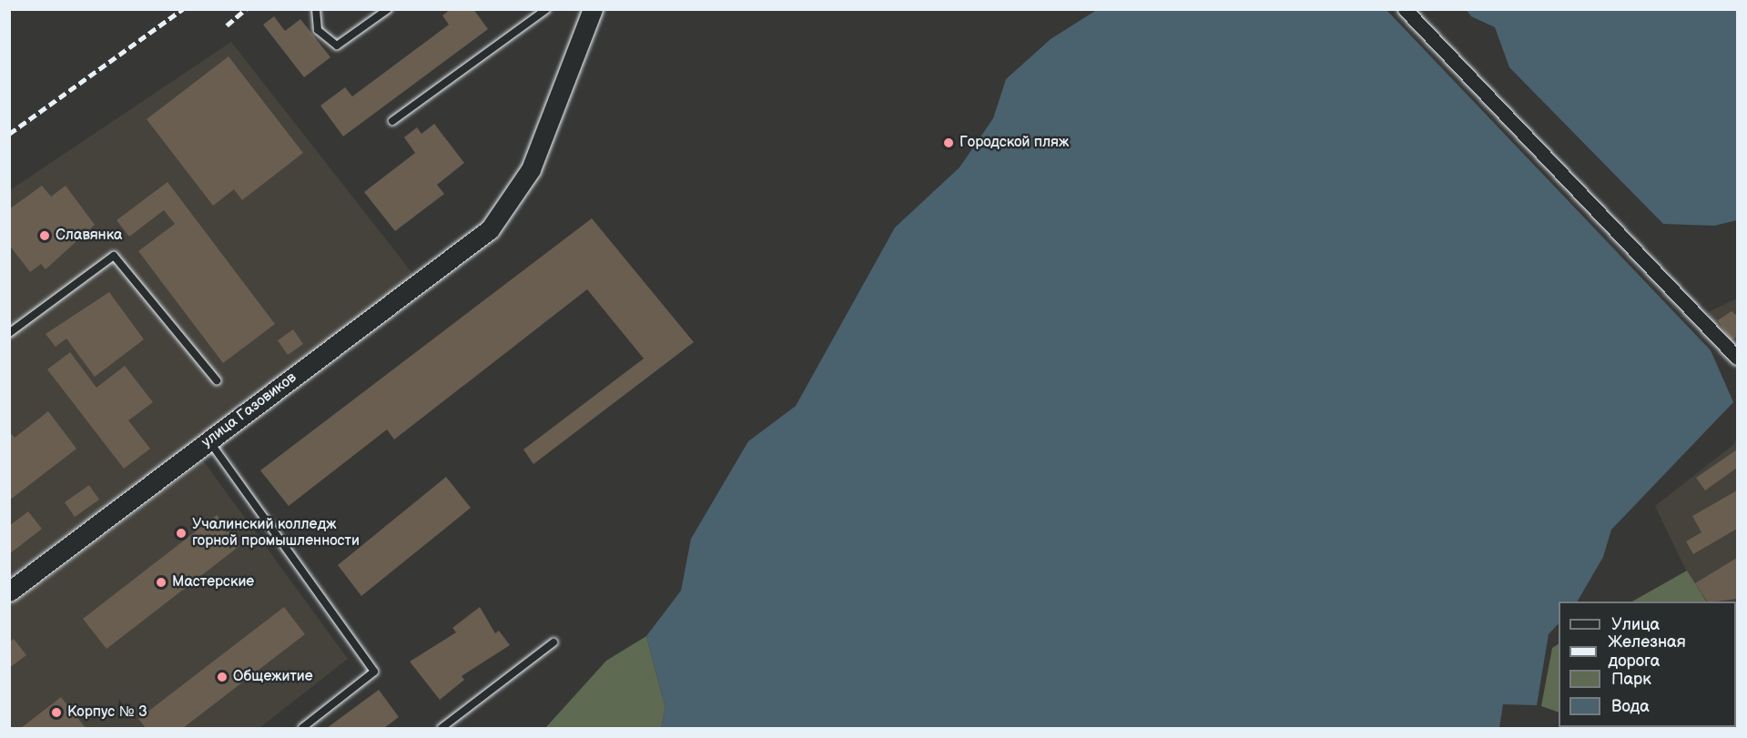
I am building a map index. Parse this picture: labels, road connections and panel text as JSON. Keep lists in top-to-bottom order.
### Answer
{
  "streets": {
    "street": ["улица Газовиков"]
  },
  "places": [
    "Городской пляж",
    "Славянка",
    "Учалинский колледж горной промышленности",
    "Мастерские",
    "Общежитие",
    "Корпус № 3"
  ],
  "legend": [
    "Улица",
    "Железная дорога",
    "Парк",
    "Вода"
  ]
}
